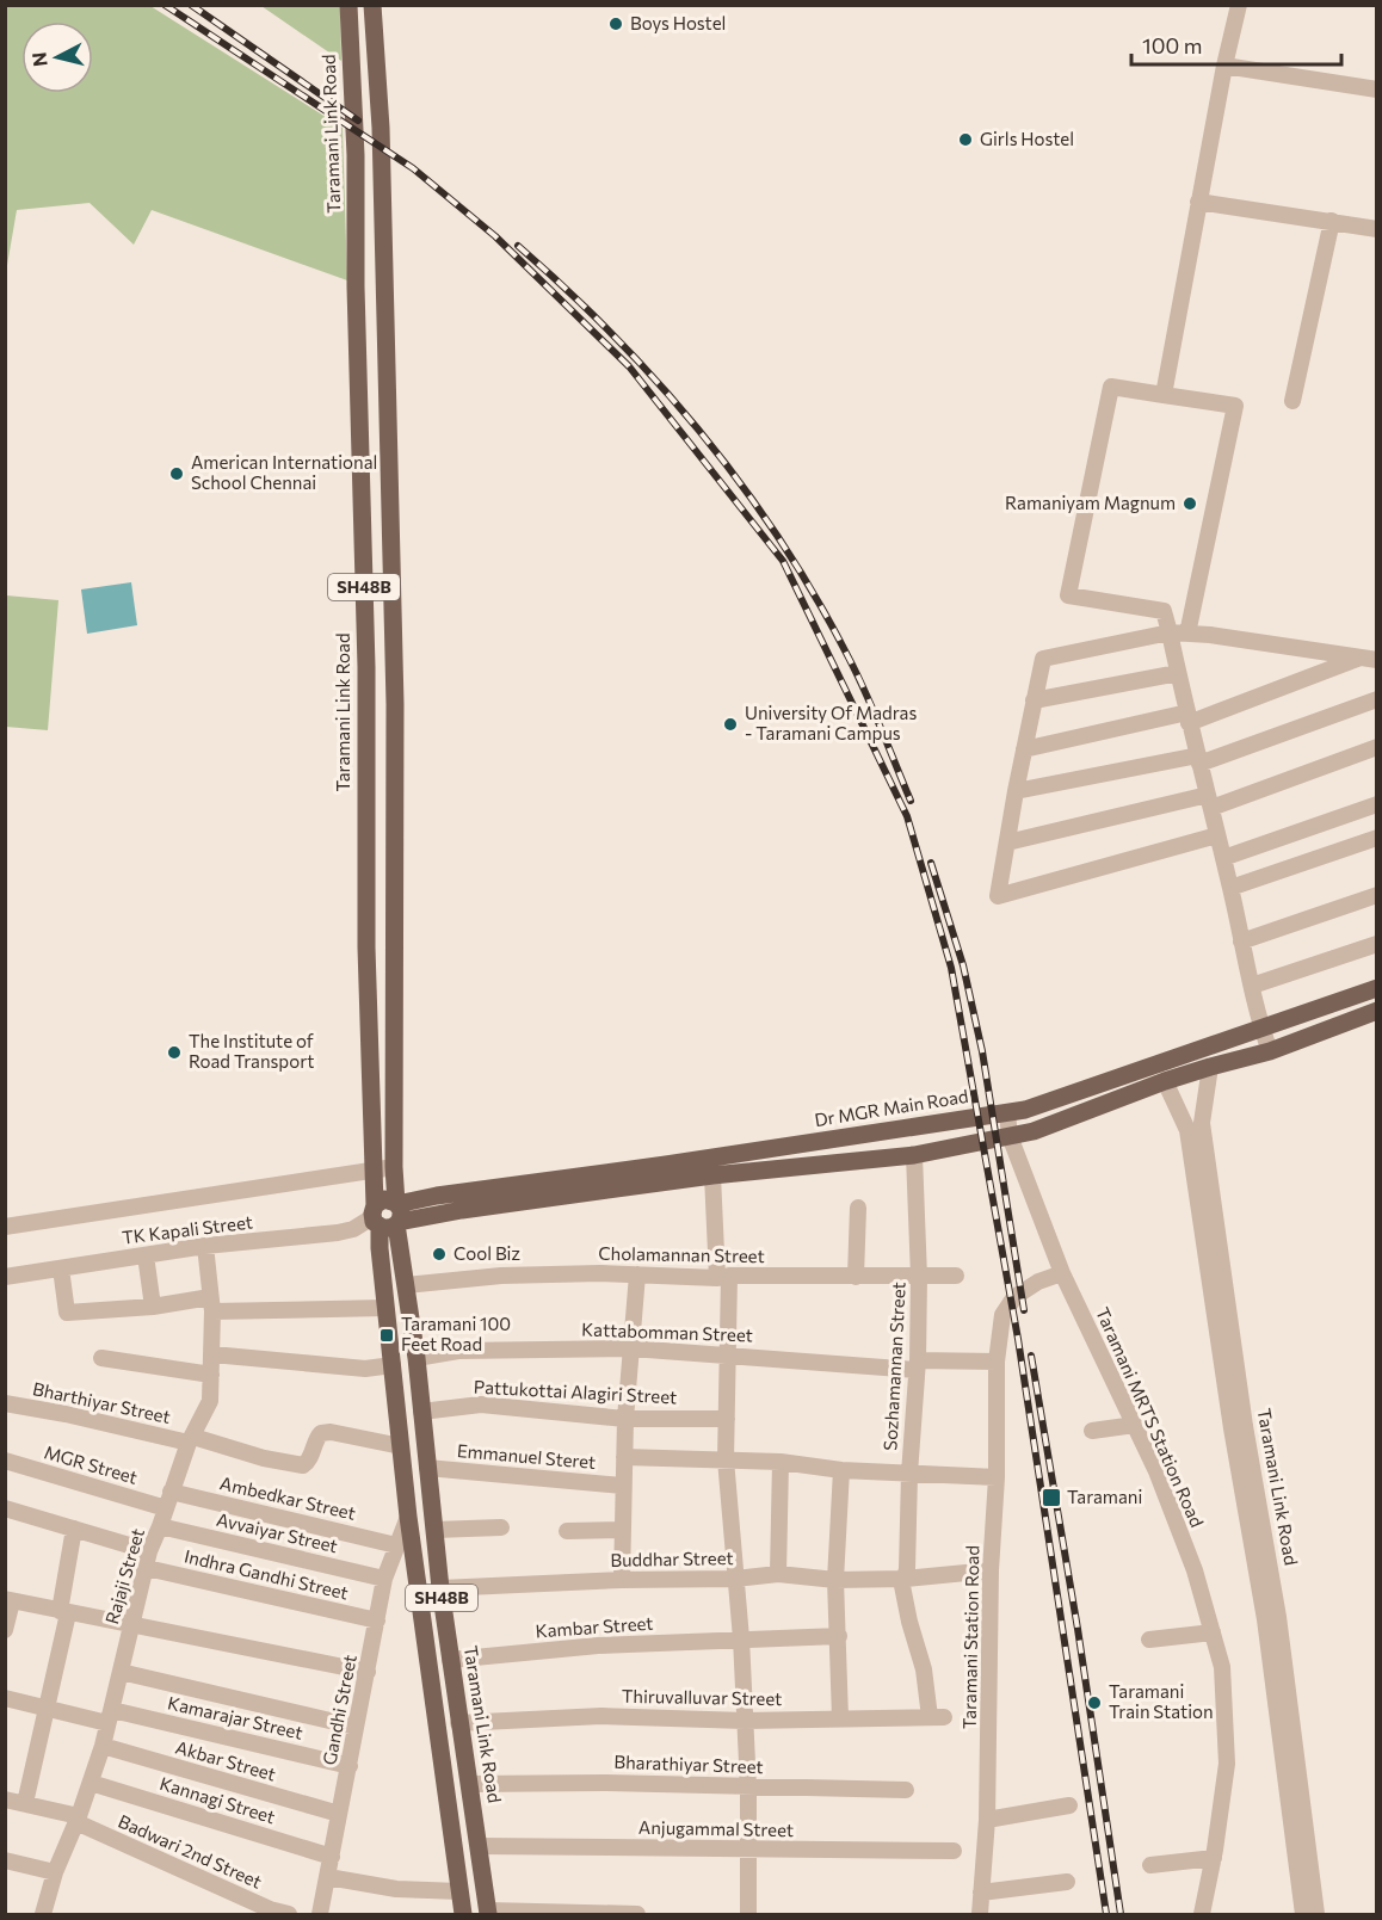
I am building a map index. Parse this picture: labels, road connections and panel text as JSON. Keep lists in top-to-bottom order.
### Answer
{
  "streets": {
    "main road": ["Taramani Link Road", "SH48B", "Dr MGR Main Road"],
    "street": [
      "TK Kapali Street",
      "Cholamannan Street",
      "Kattabomman Street",
      "Sozhamannan Street",
      "Pattukottai Alagiri Street",
      "Bharthiyar Street",
      "Taramani MRTS Station Road",
      "Emmanuel Steret",
      "MGR Street",
      "Ambedkar Street",
      "Avvaiyar Street",
      "Buddhar Street",
      "Indhra Gandhi Street",
      "Rajaji Street",
      "Kambar Street",
      "Taramani Station Road",
      "Thiruvalluvar Street",
      "Gandhi Street",
      "Kamarajar Street",
      "Akbar Street",
      "Bharathiyar Street",
      "Kannagi Street",
      "Anjugammal Street",
      "Badwari 2nd Street"
    ]
  },
  "crossings": [
    ["Taramani Link Road", "SH48B"],
    ["Taramani Link Road", "Dr MGR Main Road"],
    ["Taramani Link Road", "TK Kapali Street"],
    ["Taramani Link Road", "Cholamannan Street"],
    ["Taramani Link Road", "Kattabomman Street"],
    ["Taramani Link Road", "Pattukottai Alagiri Street"],
    ["Taramani Link Road", "Emmanuel Steret"],
    ["Taramani Link Road", "Buddhar Street"],
    ["Taramani Link Road", "Kambar Street"],
    ["Taramani Link Road", "Thiruvalluvar Street"],
    ["Taramani Link Road", "Bharathiyar Street"],
    ["Taramani Link Road", "Anjugammal Street"],
    ["SH48B", "Dr MGR Main Road"],
    ["SH48B", "TK Kapali Street"],
    ["SH48B", "Bharthiyar Street"],
    ["SH48B", "Gandhi Street"],
    ["Dr MGR Main Road", "TK Kapali Street"],
    ["Dr MGR Main Road", "Taramani MRTS Station Road"],
    ["TK Kapali Street", "Rajaji Street"],
    ["Cholamannan Street", "Sozhamannan Street"],
    ["Kattabomman Street", "Sozhamannan Street"],
    ["Kattabomman Street", "Taramani Station Road"],
    ["Sozhamannan Street", "Buddhar Street"],
    ["Sozhamannan Street", "Thiruvalluvar Street"],
    ["Bharthiyar Street", "Rajaji Street"],
    ["Taramani MRTS Station Road", "Taramani Station Road"],
    ["MGR Street", "Rajaji Street"],
    ["Ambedkar Street", "Rajaji Street"],
    ["Ambedkar Street", "Gandhi Street"],
    ["Avvaiyar Street", "Rajaji Street"],
    ["Avvaiyar Street", "Gandhi Street"],
    ["Buddhar Street", "Taramani Station Road"],
    ["Indhra Gandhi Street", "Rajaji Street"],
    ["Indhra Gandhi Street", "Gandhi Street"],
    ["Rajaji Street", "Kamarajar Street"],
    ["Rajaji Street", "Akbar Street"],
    ["Rajaji Street", "Kannagi Street"],
    ["Rajaji Street", "Badwari 2nd Street"],
    ["Gandhi Street", "Kamarajar Street"],
    ["Gandhi Street", "Akbar Street"],
    ["Gandhi Street", "Kannagi Street"]
  ],
  "places": {
    "other": [
      "Boys Hostel",
      "Girls Hostel",
      "American International School Chennai",
      "Ramaniyam Magnum",
      "University Of Madras - Taramani Campus",
      "The Institute of Road Transport",
      "Cool Biz",
      "Taramani Train Station"
    ],
    "transit": ["Taramani 100 Feet Road", "Taramani"]
  },
  "scale_bar": "100 m",
  "north": "left"
}
